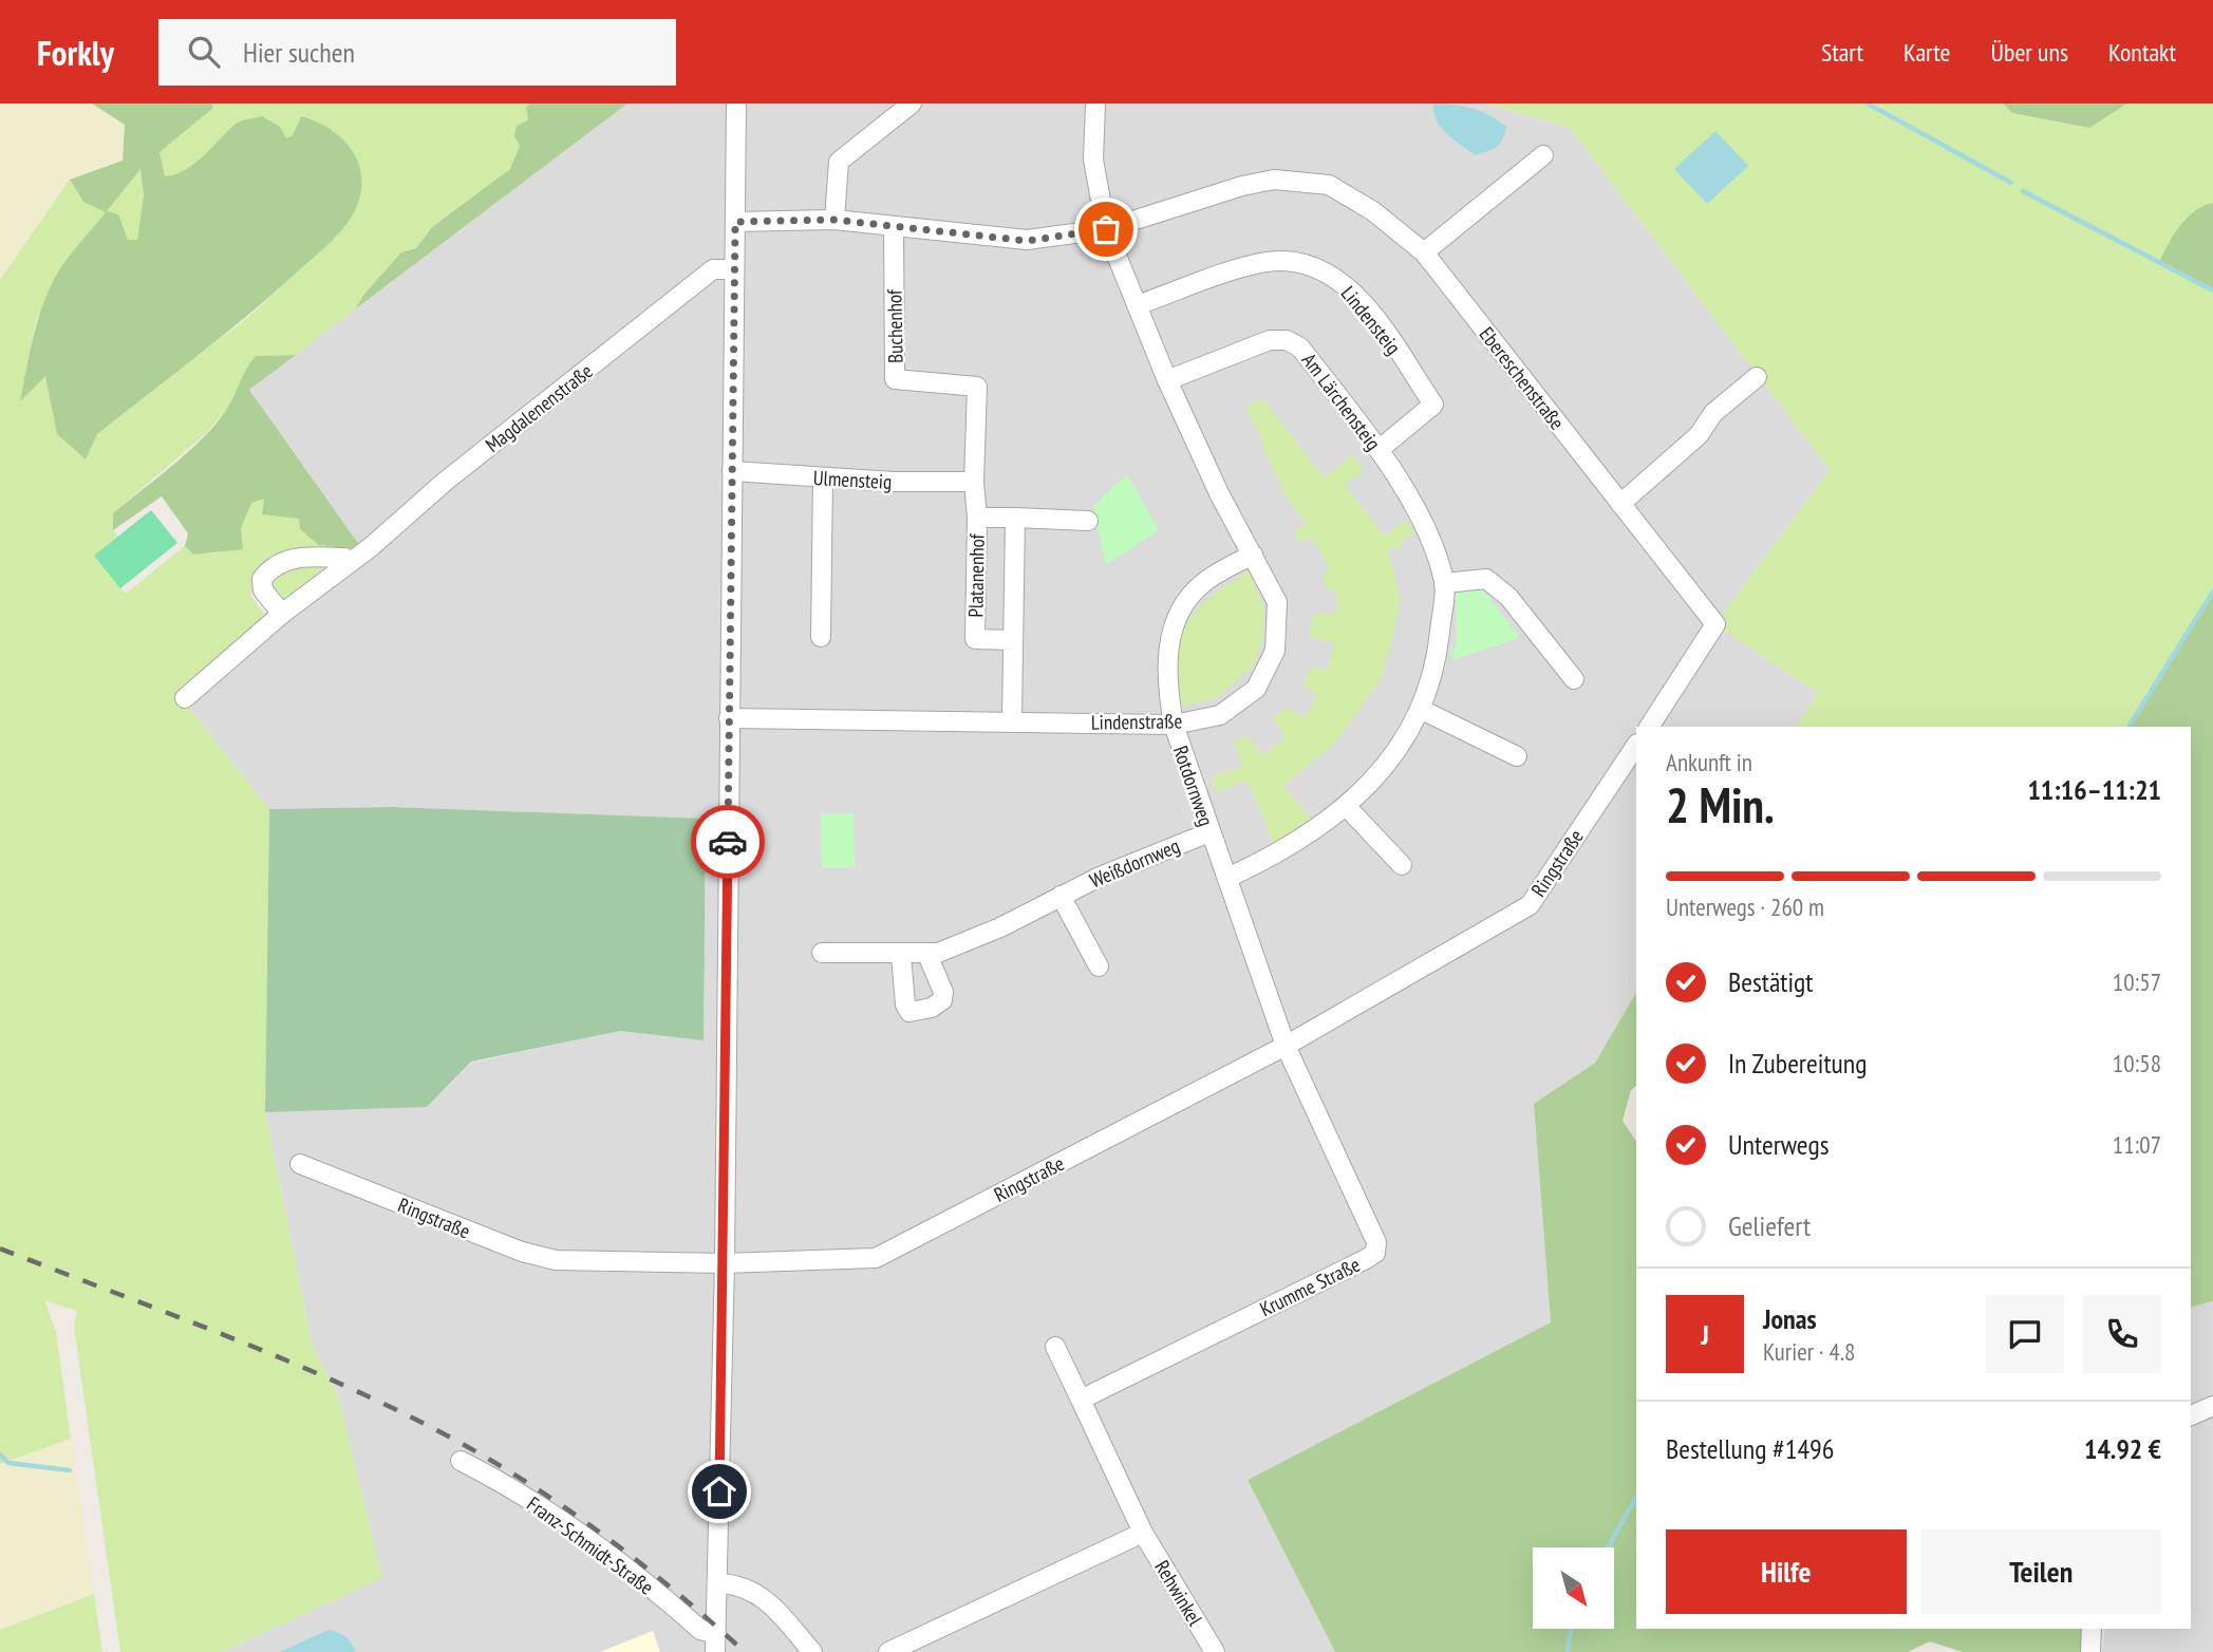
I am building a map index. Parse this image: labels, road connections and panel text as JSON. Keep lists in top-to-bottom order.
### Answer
{
  "streets": {
    "street": [
      "Lindensteig",
      "Buchenhof",
      "Ebereschenstraße",
      "Am Lärchensteig",
      "Magdalenenstraße",
      "Ulmensteig",
      "Platanenhof",
      "Lindenstraße",
      "Rotdornweg",
      "Weißdornweg",
      "Ringstraße",
      "Krumme Straße",
      "Franz-Schmidt-Straße",
      "Rehwinkel"
    ]
  },
  "crossings": [
    ["Lindensteig", "Am Lärchensteig"],
    ["Lindensteig", "Lindenstraße"],
    ["Buchenhof", "Ebereschenstraße"],
    ["Buchenhof", "Ulmensteig"],
    ["Buchenhof", "Platanenhof"],
    ["Ebereschenstraße", "Lindenstraße"],
    ["Ebereschenstraße", "Franz-Schmidt-Straße"],
    ["Am Lärchensteig", "Lindenstraße"],
    ["Am Lärchensteig", "Rotdornweg"],
    ["Magdalenenstraße", "Franz-Schmidt-Straße"],
    ["Ulmensteig", "Platanenhof"],
    ["Ulmensteig", "Franz-Schmidt-Straße"],
    ["Platanenhof", "Lindenstraße"],
    ["Lindenstraße", "Rotdornweg"],
    ["Lindenstraße", "Franz-Schmidt-Straße"],
    ["Rotdornweg", "Weißdornweg"],
    ["Rotdornweg", "Ringstraße"],
    ["Rotdornweg", "Krumme Straße"],
    ["Ringstraße", "Krumme Straße"],
    ["Ringstraße", "Franz-Schmidt-Straße"]
  ],
  "north": "bottom right",
  "page": {
    "header": "Forkly",
    "search": "Hier suchen",
    "nav": [
      "Start",
      "Karte",
      "Über uns",
      "Kontakt"
    ],
    "heading": ["2 Min.", "Ankunft in", "11:16–11:21"],
    "panel": [
      "Jonas",
      "Kurier · 4.8",
      "Bestellung #1496",
      "14.92 €"
    ],
    "bar": "Unterwegs · 260 m",
    "list": [
      ["Bestätigt", "10:57"],
      ["In Zubereitung", "10:58"],
      ["Unterwegs", "11:07"],
      "Geliefert"
    ],
    "round": "J",
    "buttons": ["Hilfe", "Teilen"]
  }
}
